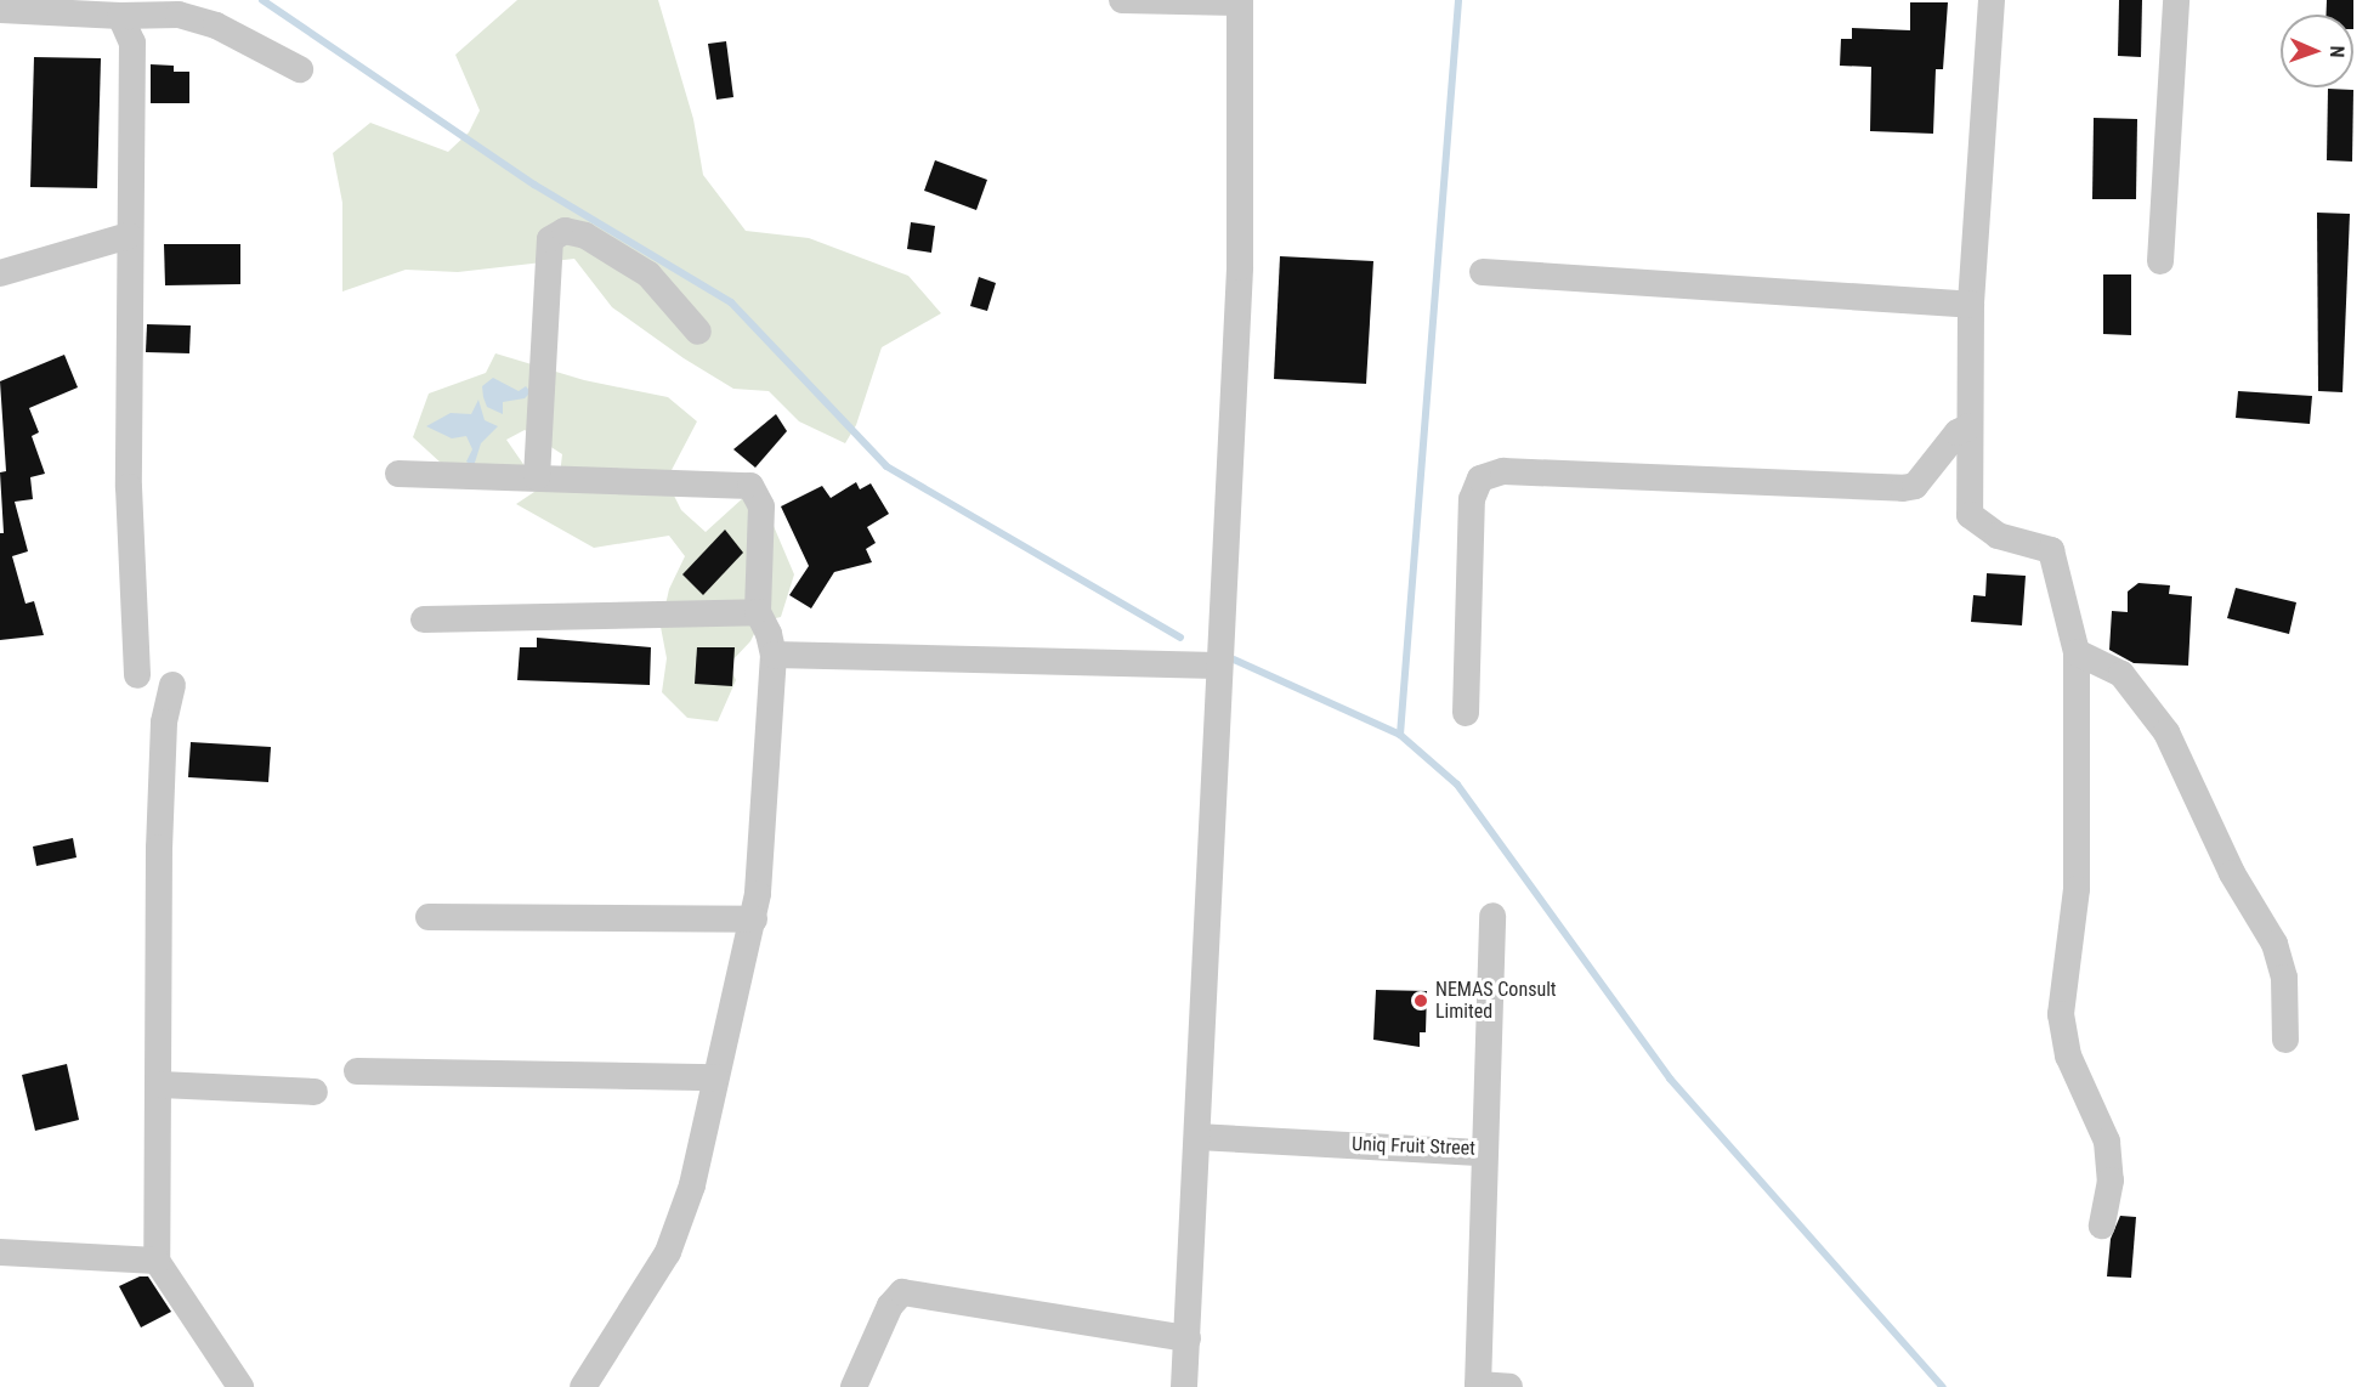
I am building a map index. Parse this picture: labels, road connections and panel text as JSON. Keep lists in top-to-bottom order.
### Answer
{
  "streets": {
    "street": ["Uniq Fruit Street"]
  },
  "places": ["NEMAS Consult Limited"],
  "north": "right"
}
